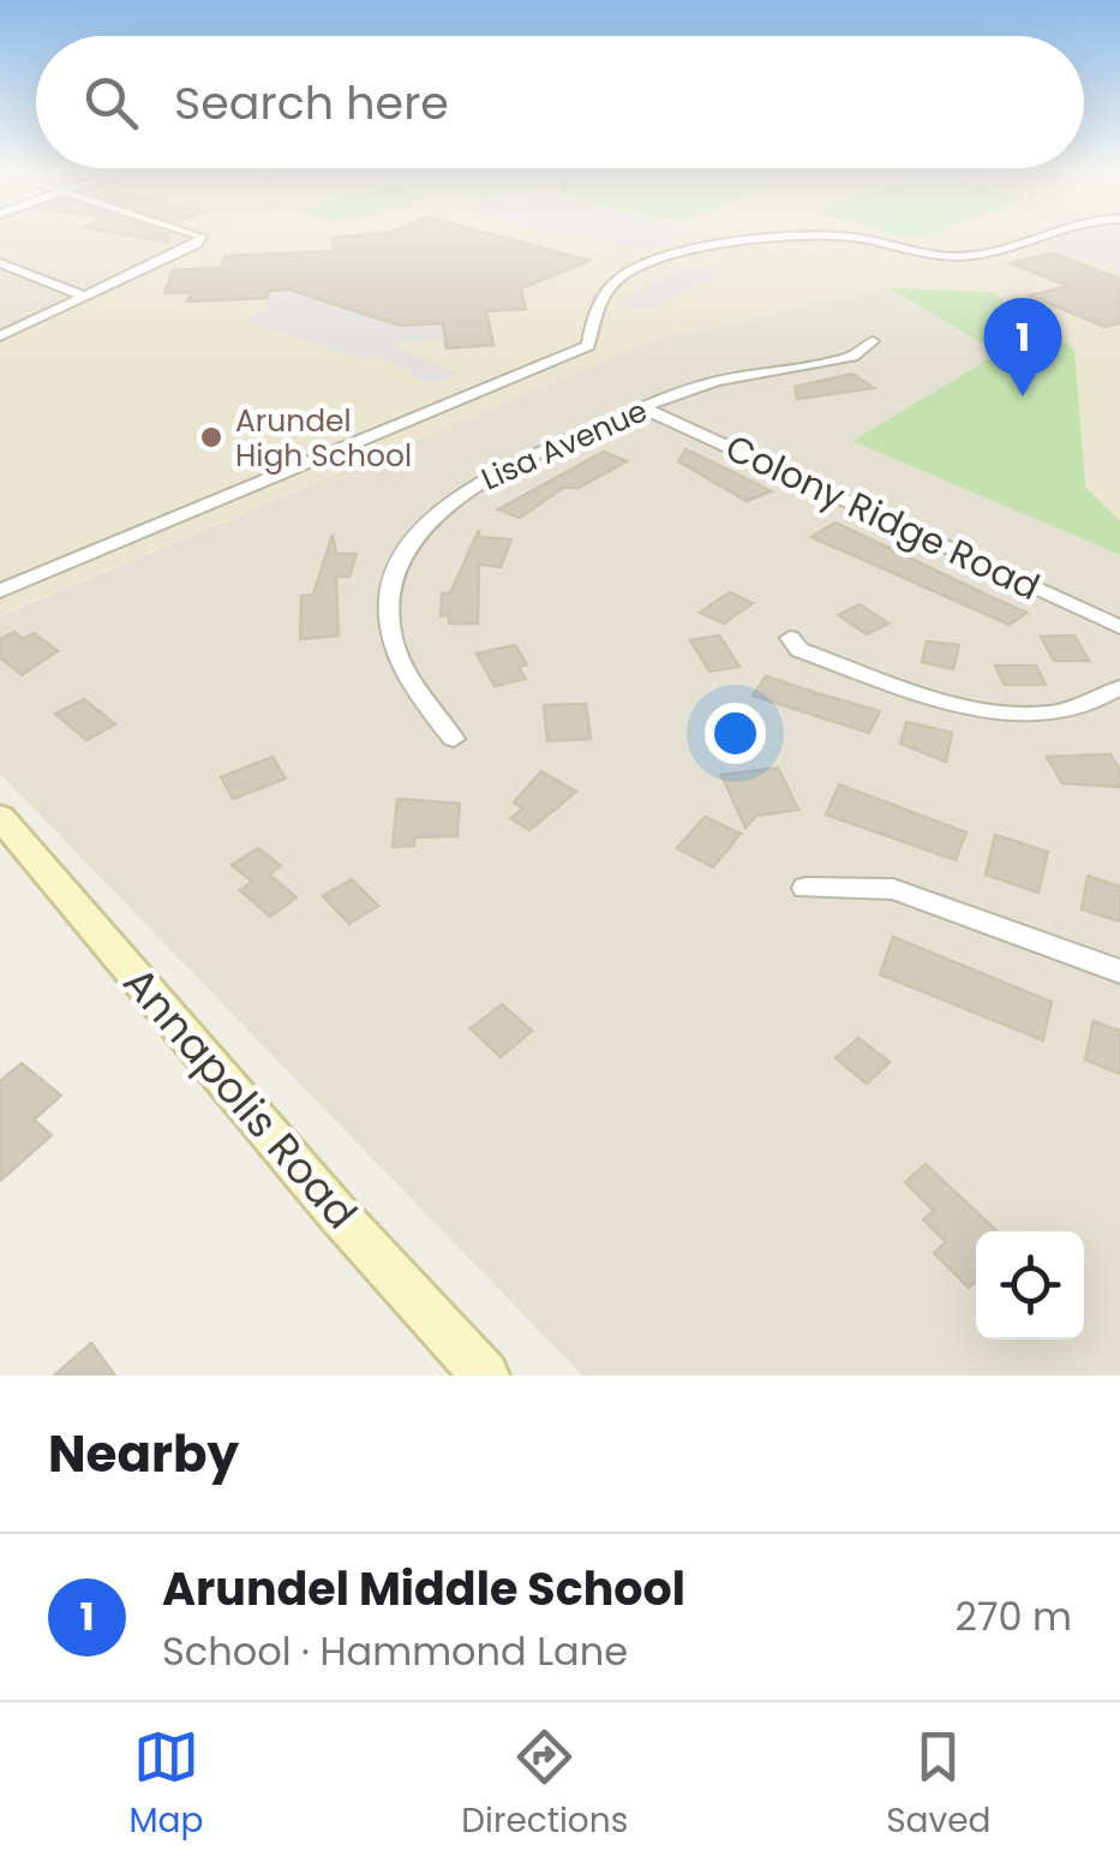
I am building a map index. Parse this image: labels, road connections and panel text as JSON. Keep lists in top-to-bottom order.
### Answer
{
  "streets": {
    "main road": ["Annapolis Road"],
    "street": ["Lisa Avenue", "Colony Ridge Road"]
  },
  "crossings": [
    ["Lisa Avenue", "Colony Ridge Road"]
  ],
  "places": ["Arundel High School"],
  "page": {
    "search": "Search here",
    "pins": "1",
    "heading": "Nearby",
    "list": [
      {
        "mark": "1",
        "name": "Arundel Middle School",
        "note": "School · Hammond Lane",
        "value": "270 m"
      }
    ],
    "nav": ["Map", "Directions", "Saved"]
  }
}
